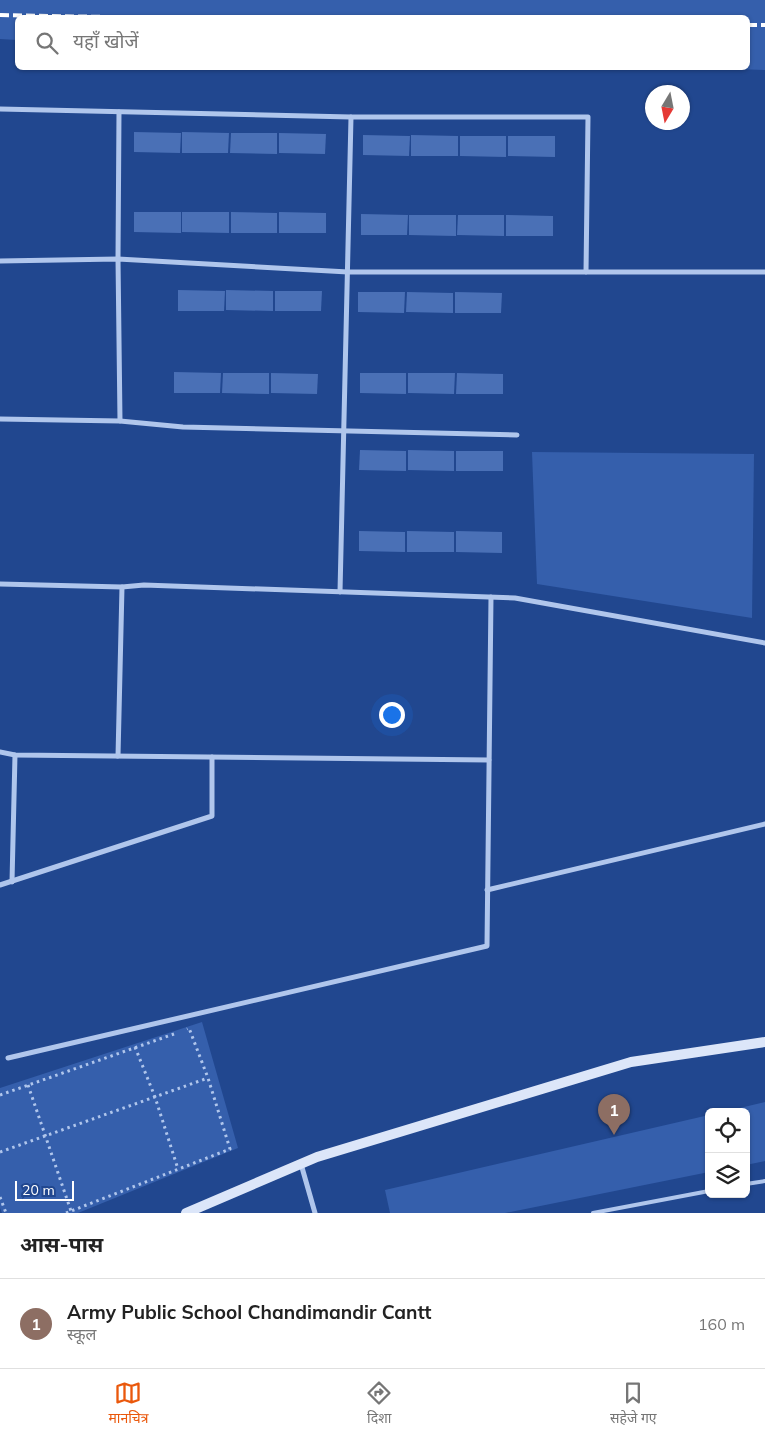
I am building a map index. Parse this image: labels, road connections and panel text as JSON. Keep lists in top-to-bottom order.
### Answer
{
  "scale_bar": "20 m",
  "north": "bottom",
  "page": {
    "search": "यहाँ खोजें",
    "pins": "1",
    "scale": "20 m",
    "heading": "आस-पास",
    "list": [
      {
        "mark": "1",
        "name": "Army Public School Chandimandir Cantt",
        "note": "स्कूल",
        "value": "160 m"
      }
    ],
    "nav": ["मानचित्र", "दिशा", "सहेजे गए"]
  }
}
